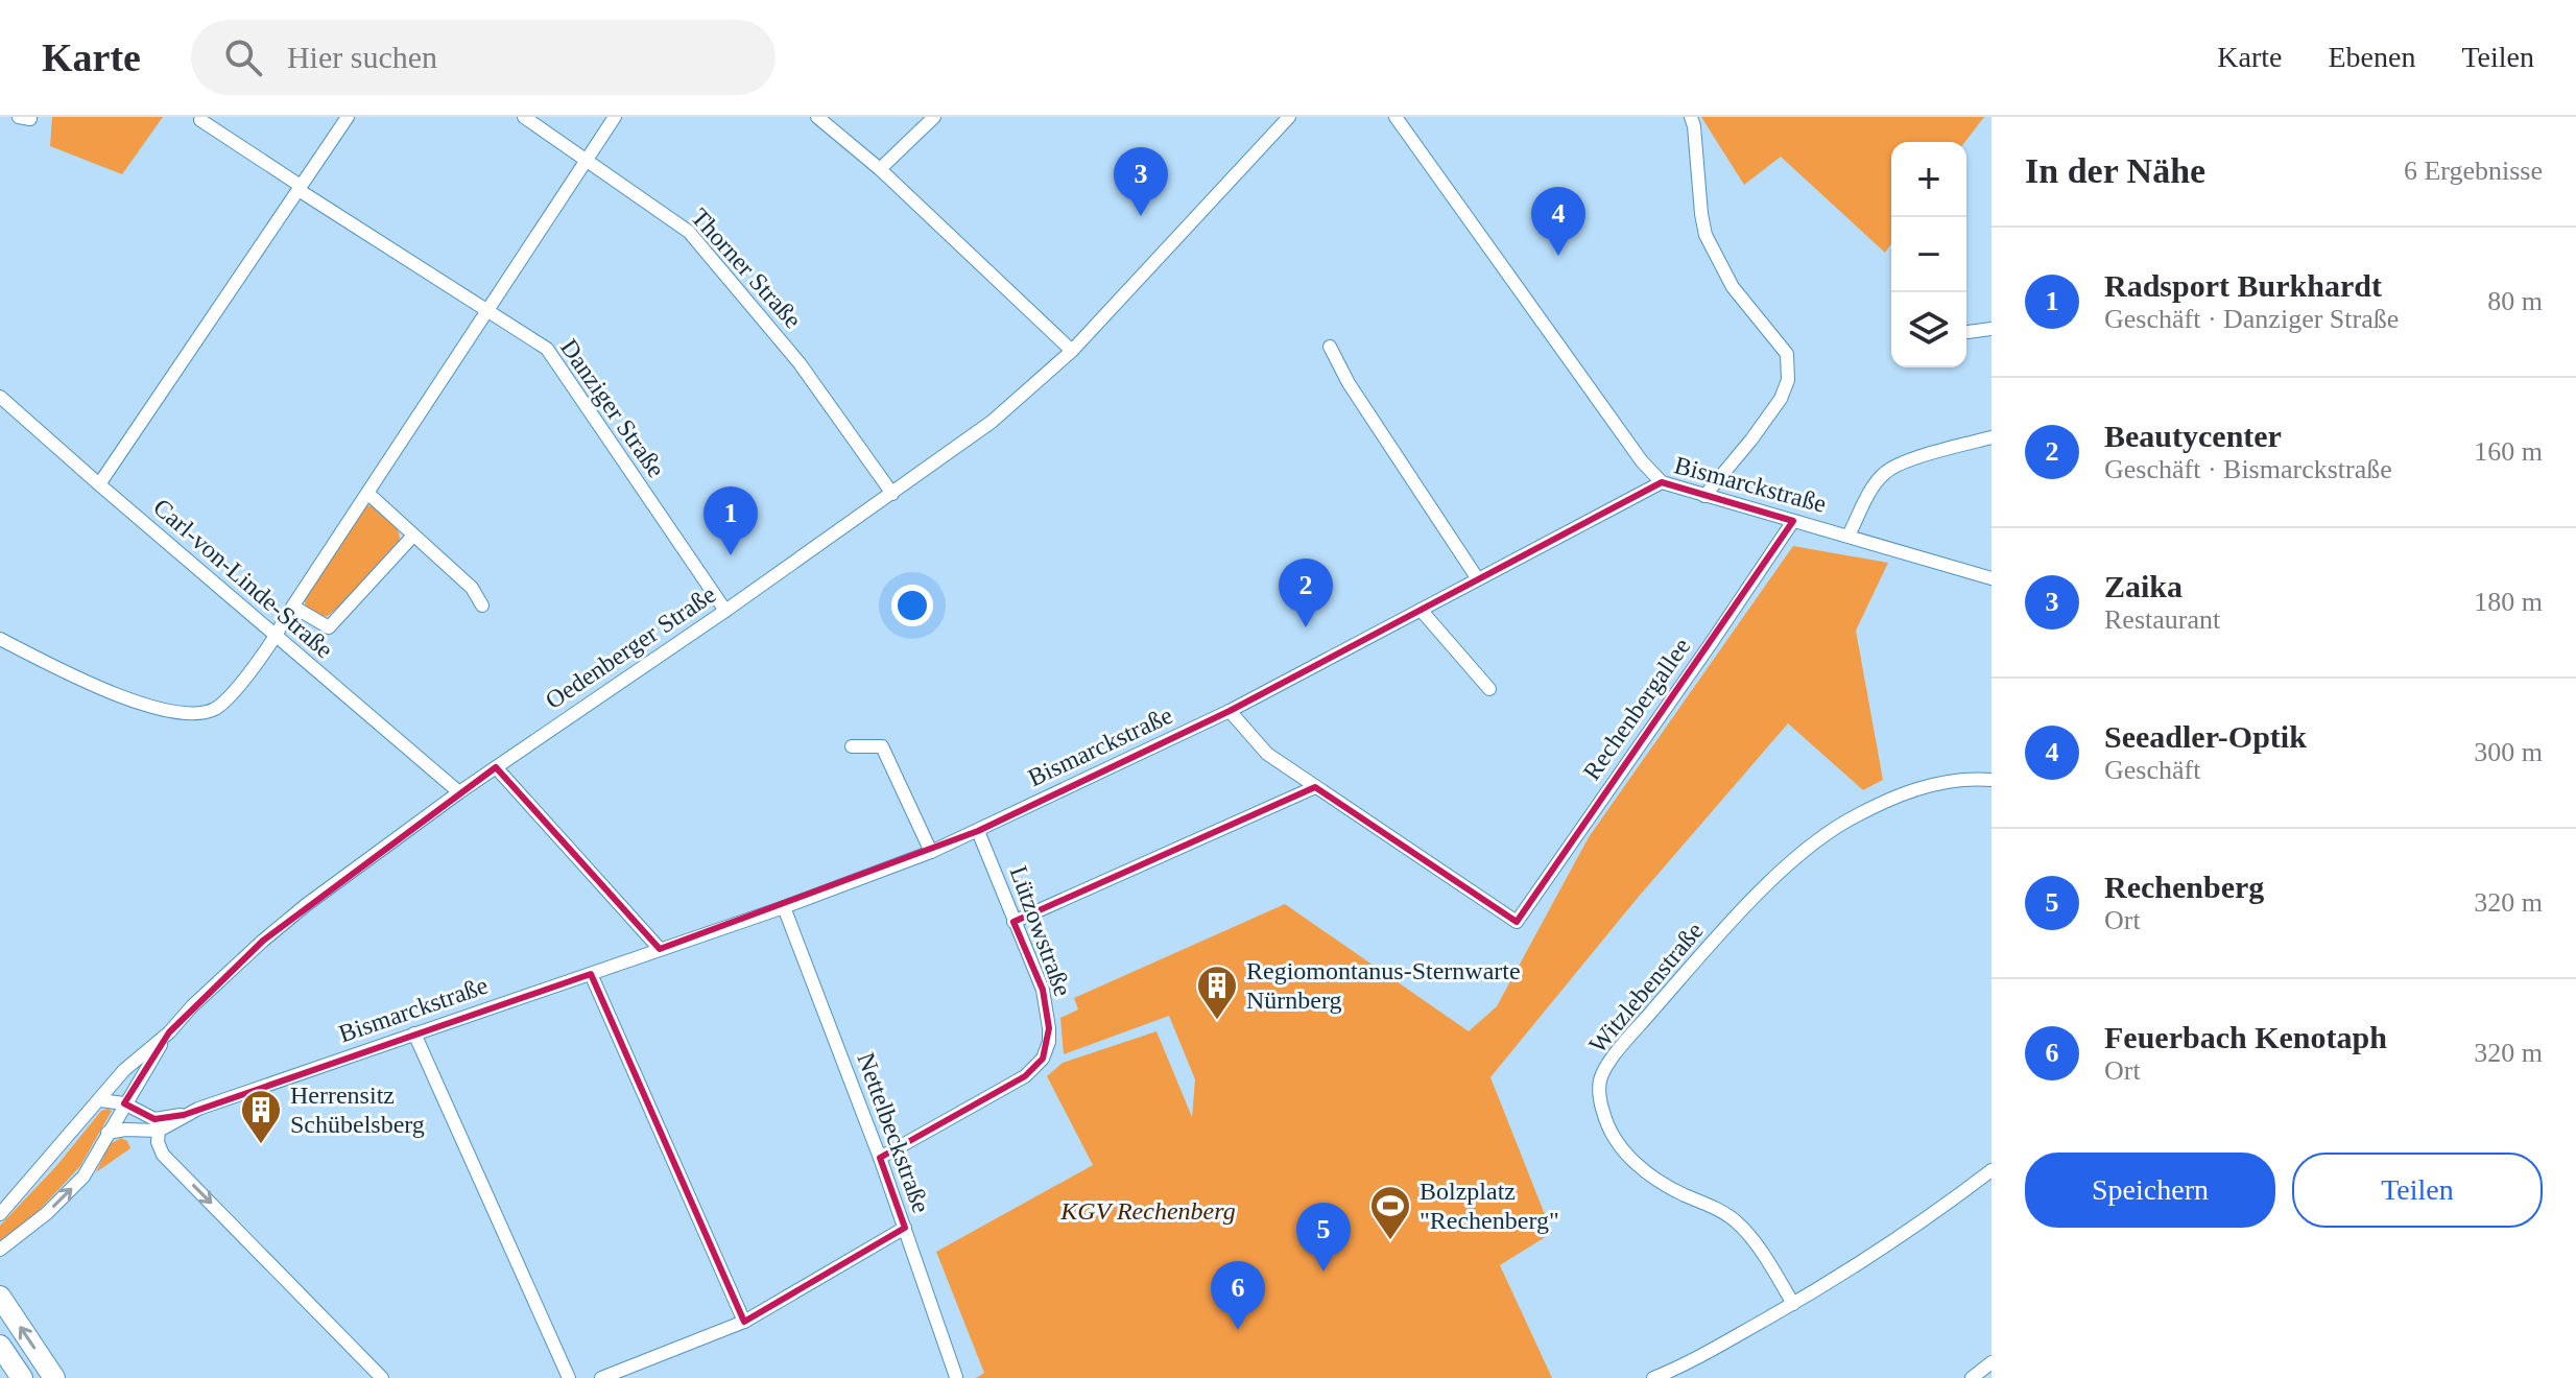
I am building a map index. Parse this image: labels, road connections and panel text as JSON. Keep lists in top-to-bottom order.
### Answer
{
  "streets": {
    "street": [
      "Thorner Straße",
      "Danziger Straße",
      "Bismarckstraße",
      "Carl-von-Linde-Straße",
      "Oedenberger Straße",
      "Rechenbergallee",
      "Lützowstraße",
      "Witzlebenstraße",
      "Nettelbeckstraße"
    ]
  },
  "crossings": [
    ["Thorner Straße", "Oedenberger Straße"],
    ["Danziger Straße", "Oedenberger Straße"],
    ["Bismarckstraße", "Oedenberger Straße"],
    ["Bismarckstraße", "Rechenbergallee"],
    ["Bismarckstraße", "Lützowstraße"],
    ["Bismarckstraße", "Nettelbeckstraße"],
    ["Carl-von-Linde-Straße", "Oedenberger Straße"],
    ["Lützowstraße", "Nettelbeckstraße"]
  ],
  "parks": ["KGV Rechenberg"],
  "places": {
    "building": ["Regiomontanus-Sternwarte Nürnberg", "Herrensitz Schübelsberg"],
    "sports": ["Bolzplatz \"Rechenberg\""]
  },
  "page": {
    "header": "Karte",
    "search": "Hier suchen",
    "nav": ["Karte", "Ebenen", "Teilen"],
    "heading": ["In der Nähe", "6 Ergebnisse"],
    "map_buttons": ["+", "−"],
    "pins": [
      "3",
      "4",
      "1",
      "2",
      "5",
      "6"
    ],
    "list": [
      {
        "mark": "1",
        "name": "Radsport Burkhardt",
        "note": "Geschäft · Danziger Straße",
        "value": "80 m"
      },
      {
        "mark": "2",
        "name": "Beautycenter",
        "note": "Geschäft · Bismarckstraße",
        "value": "160 m"
      },
      {
        "mark": "3",
        "name": "Zaika",
        "note": "Restaurant",
        "value": "180 m"
      },
      {
        "mark": "4",
        "name": "Seeadler-Optik",
        "note": "Geschäft",
        "value": "300 m"
      },
      {
        "mark": "5",
        "name": "Rechenberg",
        "note": "Ort",
        "value": "320 m"
      },
      {
        "mark": "6",
        "name": "Feuerbach Kenotaph",
        "note": "Ort",
        "value": "320 m"
      }
    ],
    "buttons": ["Speichern", "Teilen"]
  }
}
